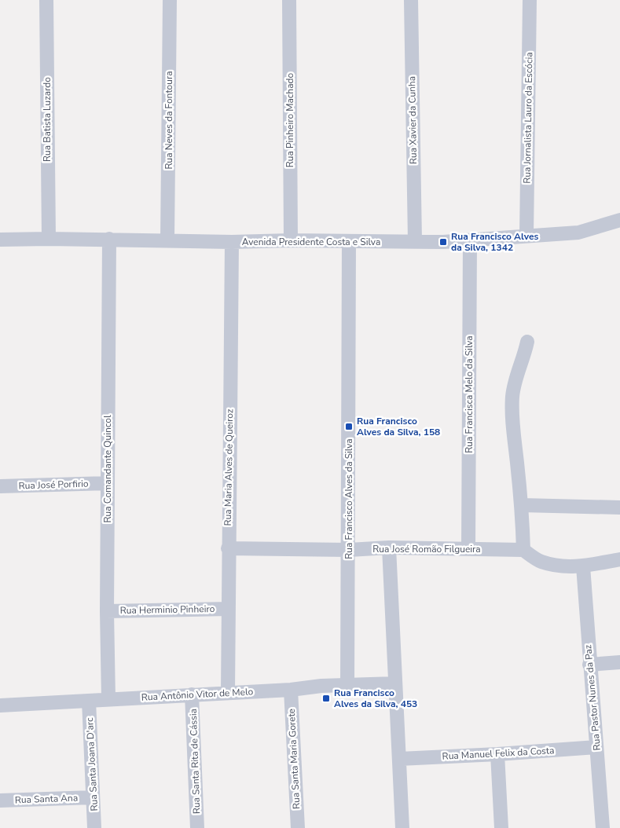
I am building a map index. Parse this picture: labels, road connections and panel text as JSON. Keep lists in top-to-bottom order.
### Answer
{
  "streets": {
    "street": [
      "Rua Jornalista Lauro da Escócia",
      "Rua Batista Luzardo",
      "Rua Neves da Fontoura",
      "Rua Pinheiro Machado",
      "Rua Xavier da Cunha",
      "Avenida Presidente Costa e Silva",
      "Rua Francisca Melo da Silva",
      "Rua Maria Alves de Queiroz",
      "Rua Comandante Quincol",
      "Rua José Porfirio",
      "Rua Francisco Alves da Silva",
      "Rua José Romão Filgueira",
      "Rua Herminio Pinheiro",
      "Rua Antônio Vitor de Melo",
      "Rua Pastor Nunes da Paz",
      "Rua Manuel Felix da Costa",
      "Rua Santa Maria Gorete",
      "Rua Santa Rita de Cássia",
      "Rua Santa Joana D'arc",
      "Rua Santa Ana"
    ]
  },
  "crossings": [
    ["Rua Jornalista Lauro da Escócia", "Avenida Presidente Costa e Silva"],
    ["Rua Batista Luzardo", "Avenida Presidente Costa e Silva"],
    ["Rua Neves da Fontoura", "Avenida Presidente Costa e Silva"],
    ["Rua Pinheiro Machado", "Avenida Presidente Costa e Silva"],
    ["Rua Xavier da Cunha", "Avenida Presidente Costa e Silva"],
    ["Avenida Presidente Costa e Silva", "Rua Francisca Melo da Silva"],
    ["Avenida Presidente Costa e Silva", "Rua Maria Alves de Queiroz"],
    ["Avenida Presidente Costa e Silva", "Rua Comandante Quincol"],
    ["Avenida Presidente Costa e Silva", "Rua Francisco Alves da Silva"],
    ["Rua Francisca Melo da Silva", "Rua José Romão Filgueira"],
    ["Rua Maria Alves de Queiroz", "Rua José Romão Filgueira"],
    ["Rua Maria Alves de Queiroz", "Rua Herminio Pinheiro"],
    ["Rua Maria Alves de Queiroz", "Rua Antônio Vitor de Melo"],
    ["Rua Comandante Quincol", "Rua José Porfirio"],
    ["Rua Comandante Quincol", "Rua Herminio Pinheiro"],
    ["Rua Comandante Quincol", "Rua Antônio Vitor de Melo"],
    ["Rua Francisco Alves da Silva", "Rua José Romão Filgueira"],
    ["Rua Francisco Alves da Silva", "Rua Antônio Vitor de Melo"],
    ["Rua Antônio Vitor de Melo", "Rua Santa Maria Gorete"],
    ["Rua Antônio Vitor de Melo", "Rua Santa Rita de Cássia"],
    ["Rua Antônio Vitor de Melo", "Rua Santa Joana D'arc"],
    ["Rua Pastor Nunes da Paz", "Rua Manuel Felix da Costa"],
    ["Rua Santa Joana D'arc", "Rua Santa Ana"]
  ],
  "places": {
    "transit": ["Rua Francisco Alves da Silva, 1342", "Rua Francisco Alves da Silva, 158", "Rua Francisco Alves da Silva, 453"]
  }
}
